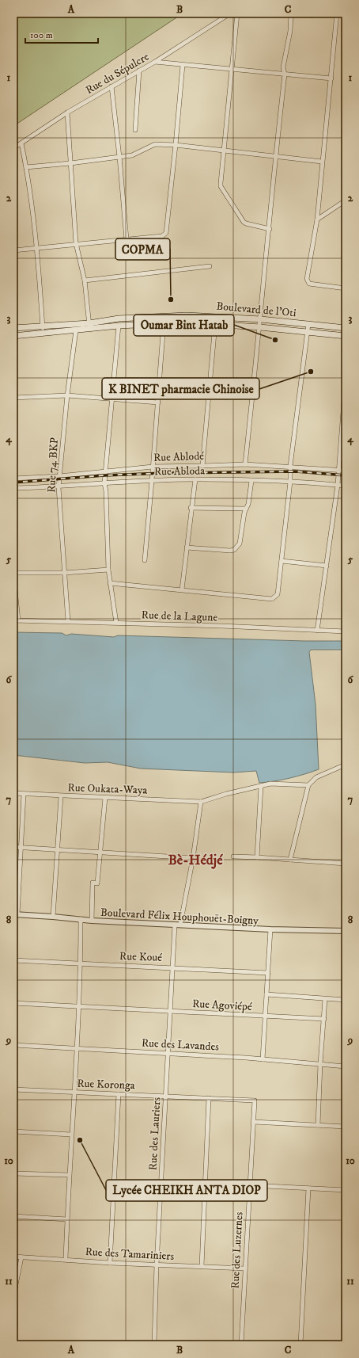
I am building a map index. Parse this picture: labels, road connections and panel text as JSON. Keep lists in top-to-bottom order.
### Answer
{
  "streets": {
    "main road": ["Boulevard de l'Oti"],
    "street": [
      "Rue du Sépulcre",
      "Rue Ablodé",
      "Rue 74 BKP",
      "Rue Abloda",
      "Rue de la Lagune",
      "Rue Oukata-Waya",
      "Boulevard Félix Houphouët-Boigny",
      "Rue Koué",
      "Rue Agoviépé",
      "Rue des Lavandes",
      "Rue Koronga",
      "Rue des Lauriers",
      "Rue des Luzernes",
      "Rue des Tamariniers"
    ]
  },
  "crossings": [
    ["Boulevard de l'Oti", "Rue 74 BKP"],
    ["Rue Ablodé", "Rue 74 BKP"],
    ["Rue 74 BKP", "Rue Abloda"],
    ["Rue 74 BKP", "Rue de la Lagune"],
    ["Boulevard Félix Houphouët-Boigny", "Rue des Lauriers"],
    ["Rue Koué", "Rue des Lauriers"],
    ["Rue Agoviépé", "Rue des Lauriers"],
    ["Rue des Lavandes", "Rue des Lauriers"],
    ["Rue Koronga", "Rue des Lauriers"],
    ["Rue Koronga", "Rue des Luzernes"],
    ["Rue des Lauriers", "Rue des Tamariniers"],
    ["Rue des Luzernes", "Rue des Tamariniers"]
  ],
  "districts": ["Bè-Hédjé"],
  "places": [
    "COPMA",
    "Oumar Bint Hatab",
    "K BINET pharmacie Chinoise",
    "Lycée CHEIKH ANTA DIOP"
  ],
  "scale_bar": "100 m",
  "grid": {
    "columns": ["A", "B", "C"],
    "rows": [
      "1",
      "2",
      "3",
      "4",
      "5",
      "6",
      "7",
      "8",
      "9",
      "10",
      "11"
    ]
  }
}
